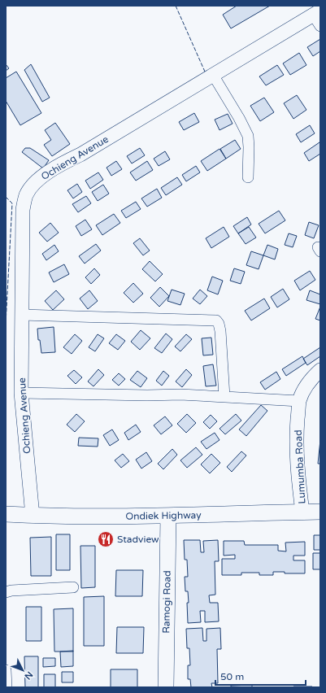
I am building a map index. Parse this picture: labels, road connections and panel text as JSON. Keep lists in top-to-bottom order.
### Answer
{
  "streets": {
    "main road": ["Ondiek Highway", "Ramogi Road"],
    "street": ["Ochieng Avenue", "Lumumba Road"]
  },
  "crossings": [
    ["Ochieng Avenue", "Ondiek Highway"],
    ["Lumumba Road", "Ondiek Highway"],
    ["Ondiek Highway", "Ramogi Road"]
  ],
  "places": {
    "restaurant": ["Stadview"]
  },
  "scale_bar": "50 m",
  "north": "bottom right"
}
